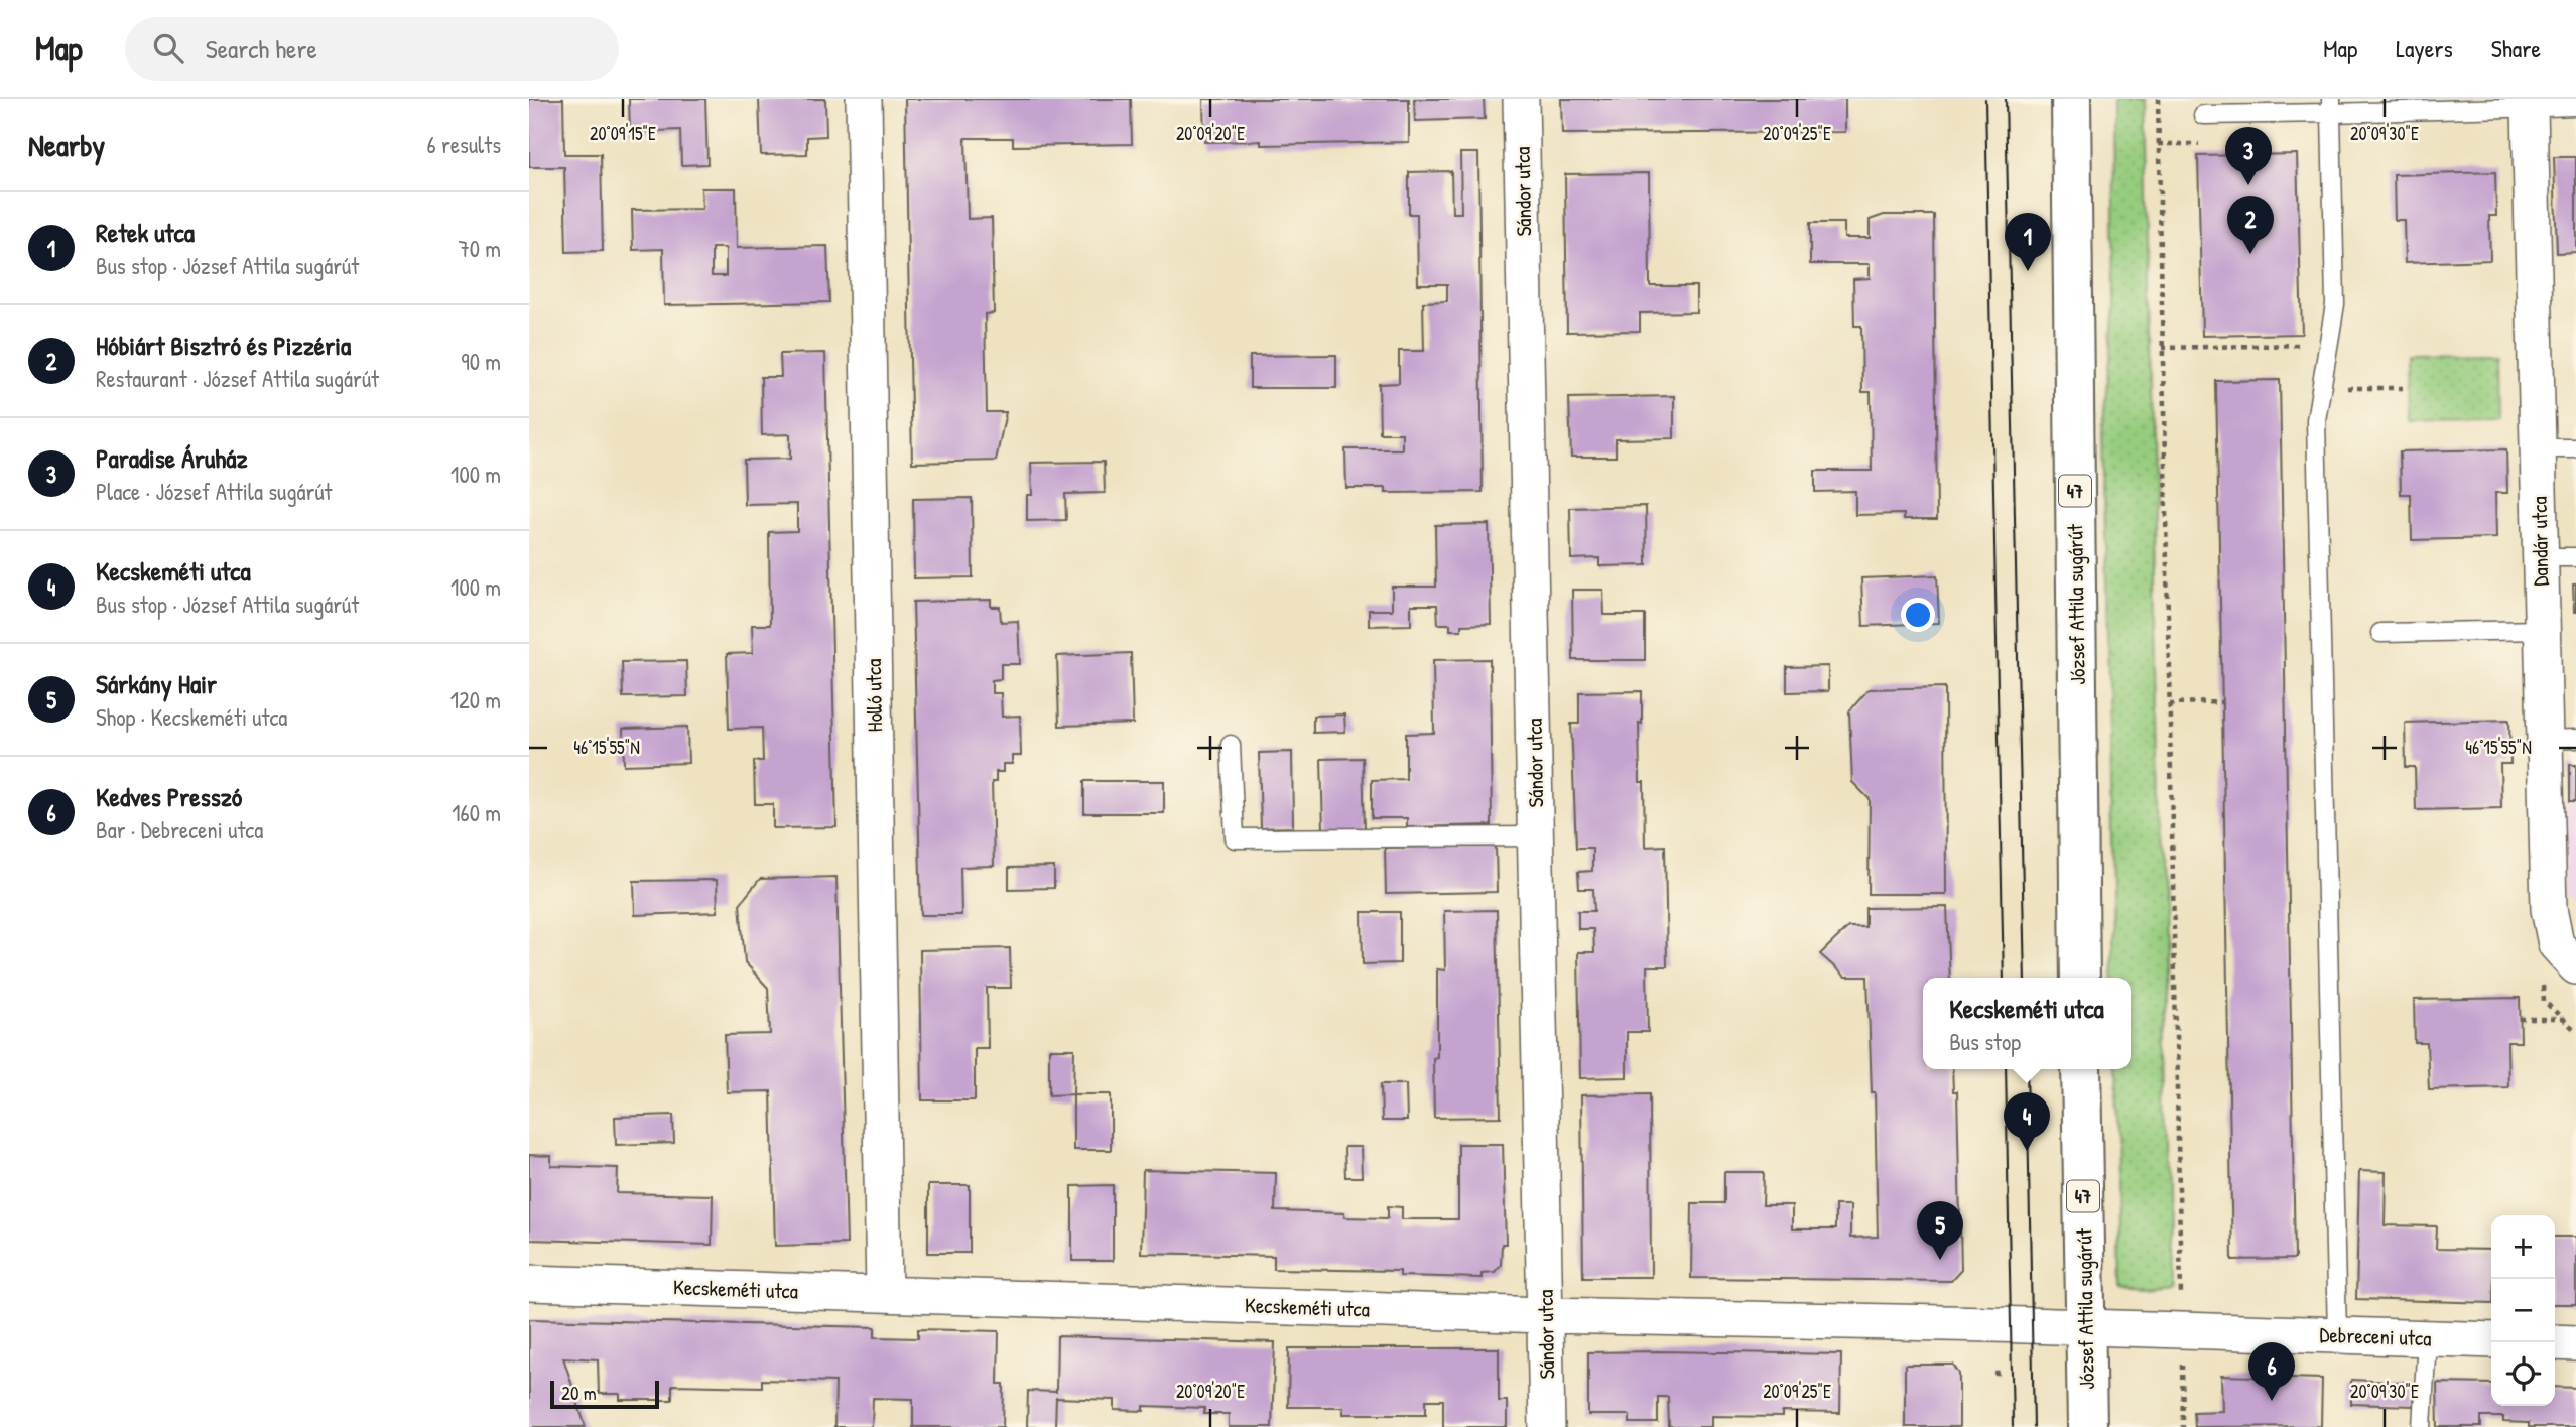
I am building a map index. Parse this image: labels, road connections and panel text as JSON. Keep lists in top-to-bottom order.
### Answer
{
  "streets": {
    "main road": ["47", "József Attila sugárút"],
    "street": [
      "Sándor utca",
      "Dandár utca",
      "Holló utca",
      "Kecskeméti utca",
      "Debreceni utca"
    ]
  },
  "crossings": [
    ["Sándor utca", "Kecskeméti utca"],
    ["József Attila sugárút", "Kecskeméti utca"],
    ["József Attila sugárút", "Debreceni utca"],
    ["Holló utca", "Kecskeméti utca"],
    ["Kecskeméti utca", "Debreceni utca"]
  ],
  "scale_bar": "20 m",
  "page": {
    "header": "Map",
    "search": "Search here",
    "nav": ["Map", "Layers", "Share"],
    "heading": ["Nearby", "6 results"],
    "pins": [
      "3",
      "2",
      "1",
      "4",
      "5",
      "6"
    ],
    "list": [
      {
        "mark": "1",
        "name": "Retek utca",
        "note": "Bus stop · József Attila sugárút",
        "value": "70 m"
      },
      {
        "mark": "2",
        "name": "Hóbiárt Bisztró és Pizzéria",
        "note": "Restaurant · József Attila sugárút",
        "value": "90 m"
      },
      {
        "mark": "3",
        "name": "Paradise Áruház",
        "note": "Place · József Attila sugárút",
        "value": "100 m"
      },
      {
        "mark": "4",
        "name": "Kecskeméti utca",
        "note": "Bus stop · József Attila sugárút",
        "value": "100 m"
      },
      {
        "mark": "5",
        "name": "Sárkány Hair",
        "note": "Shop · Kecskeméti utca",
        "value": "120 m"
      },
      {
        "mark": "6",
        "name": "Kedves Presszó",
        "note": "Bar · Debreceni utca",
        "value": "160 m"
      }
    ],
    "popup": ["Kecskeméti utca", "Bus stop"],
    "map_buttons": ["+", "−"],
    "scale": "20 m"
  },
  "coordinates": [
    "20°09'15\"E",
    "20°09'20\"E",
    "20°09'25\"E",
    "20°09'30\"E",
    "46°15'55\"N"
  ]
}
